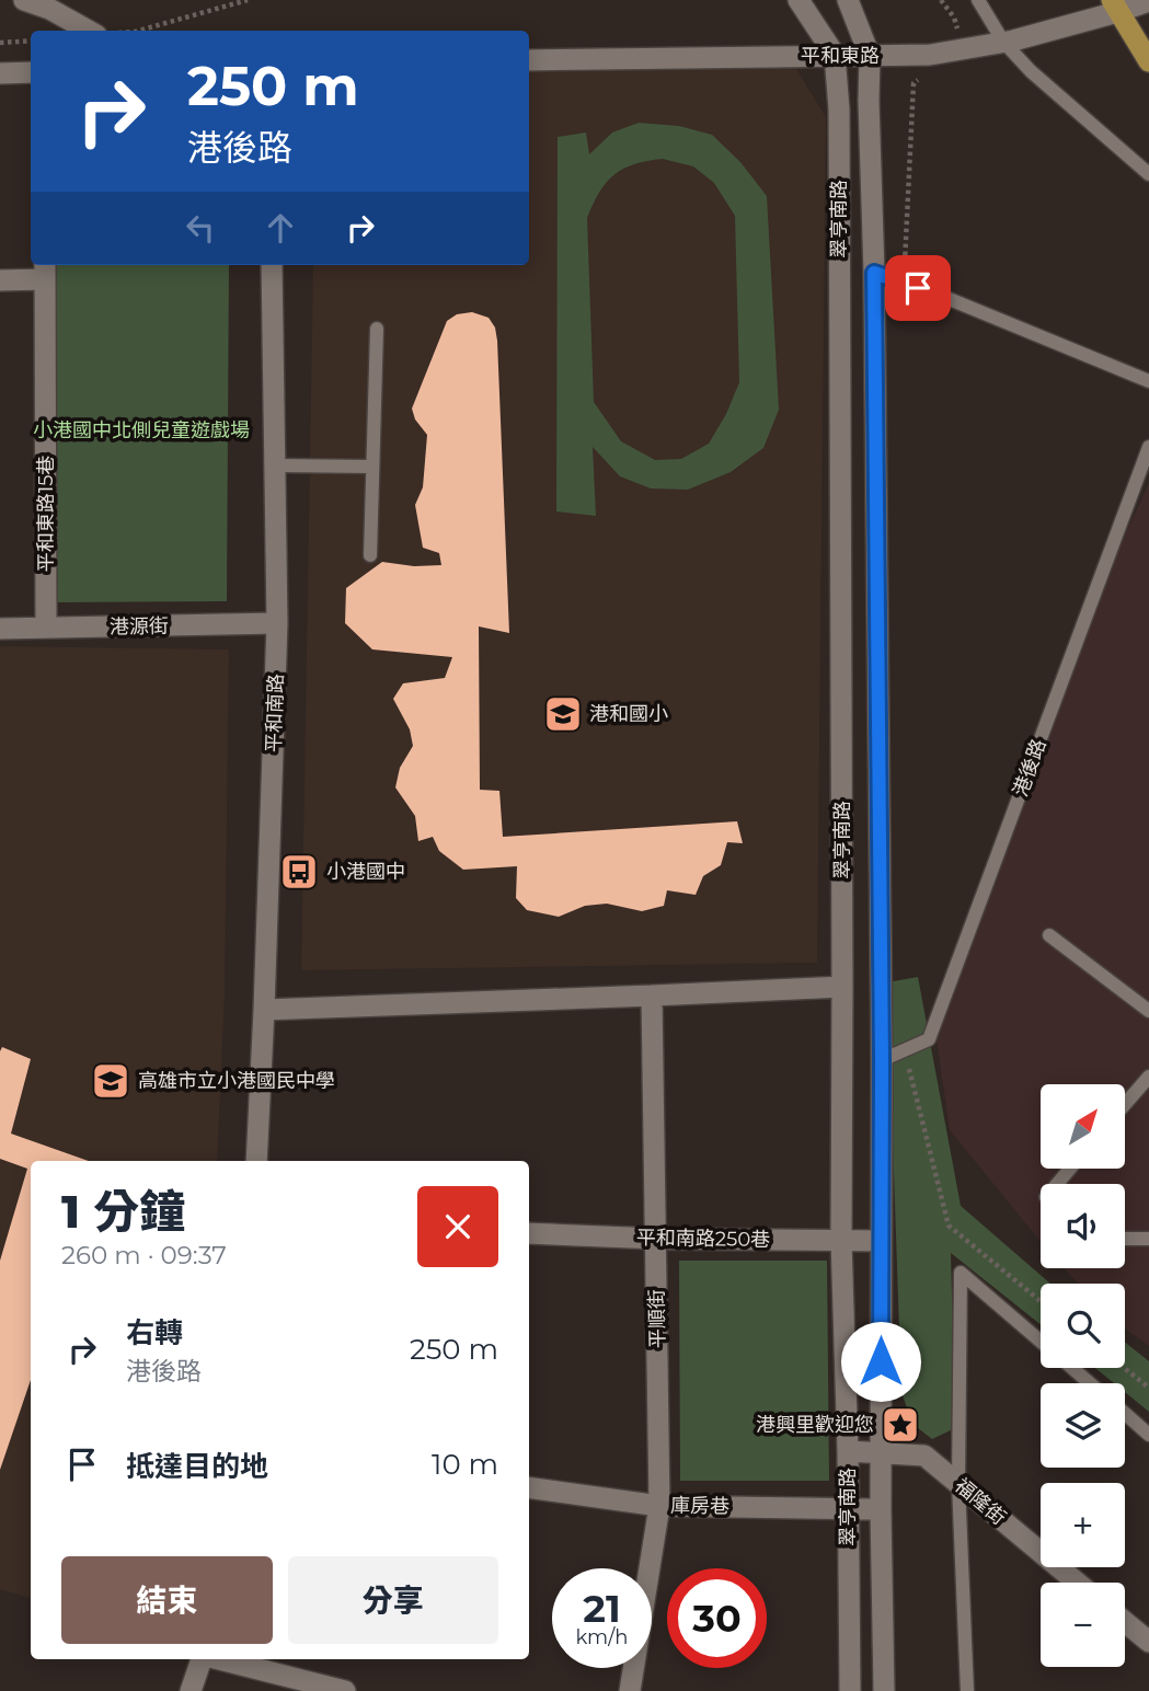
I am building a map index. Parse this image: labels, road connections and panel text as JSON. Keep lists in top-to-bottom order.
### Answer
{
  "streets": {
    "street": [
      "平和東路",
      "翠亨南路",
      "平和東路15巷",
      "港源街",
      "平和南路",
      "平和南路250巷",
      "平順街",
      "福隆街",
      "庫房巷"
    ],
    "lane": ["港後路"]
  },
  "crossings": [
    ["平和東路", "翠亨南路"],
    ["翠亨南路", "港後路"],
    ["翠亨南路", "平和南路250巷"],
    ["翠亨南路", "福隆街"],
    ["翠亨南路", "庫房巷"],
    ["平和東路15巷", "港源街"],
    ["港源街", "平和南路"],
    ["平和南路250巷", "平順街"],
    ["平順街", "庫房巷"]
  ],
  "parks": ["小港國中北側兒童遊戲場"],
  "places": {
    "school or university": ["港和國小", "高雄市立小港國民中學"],
    "bus stop": ["小港國中"],
    "place": ["港興里歡迎您"]
  },
  "north": "top right",
  "page": {
    "turn": ["250 m", "港後路"],
    "map_buttons": ["+", "−"],
    "heading": ["1 分鐘", "260 m · 09:37"],
    "list": [
      {
        "name": "右轉",
        "note": "港後路",
        "value": "250 m"
      },
      {
        "name": "抵達目的地",
        "value": "10 m"
      }
    ],
    "buttons": ["結束", "分享"],
    "speed": "21 km/h",
    "limit": "30"
  }
}
